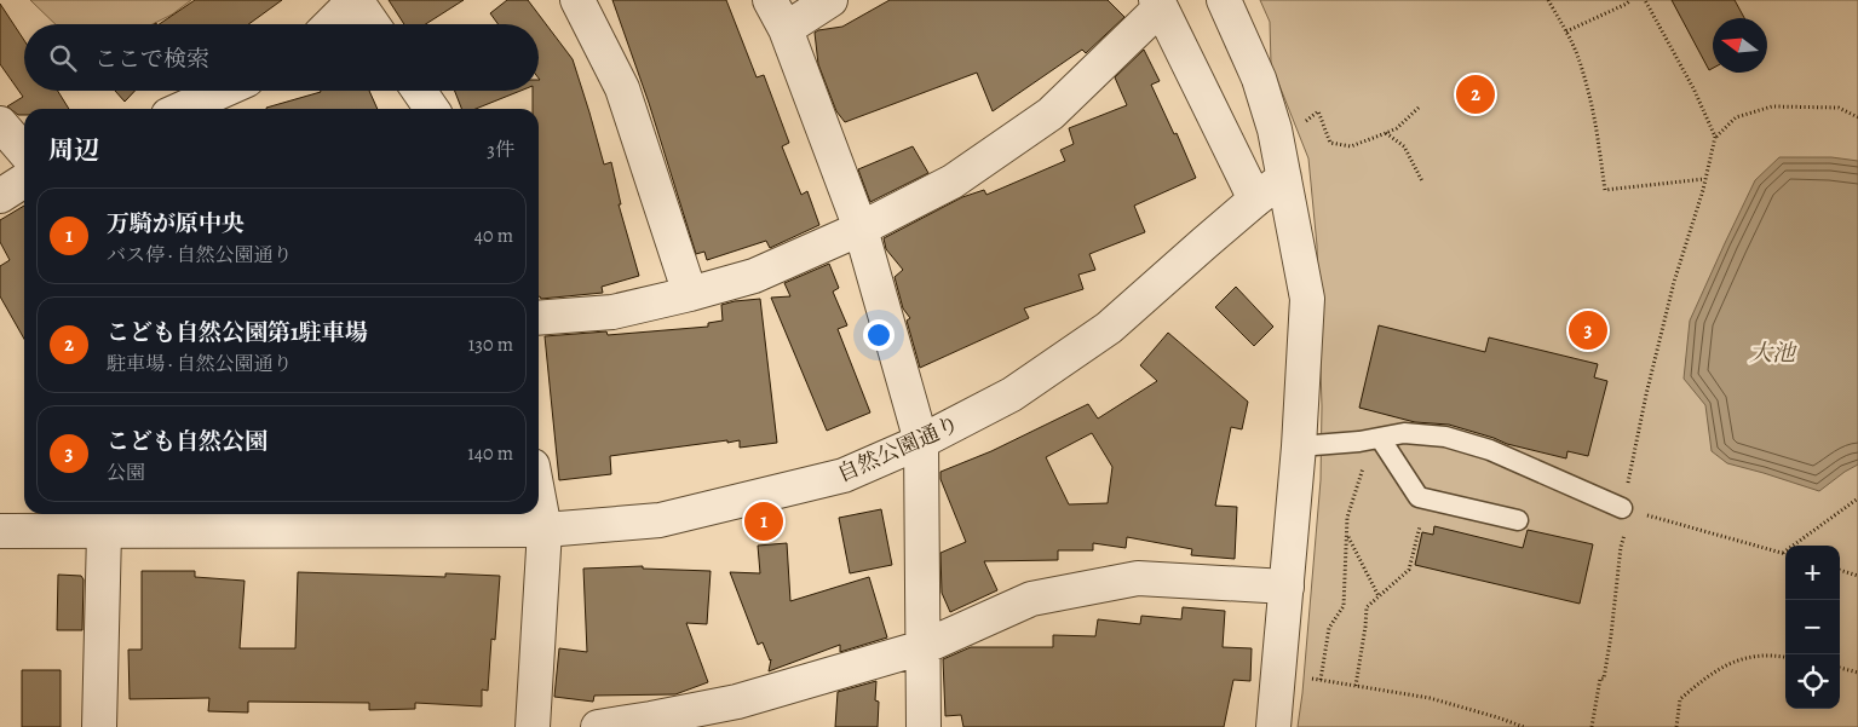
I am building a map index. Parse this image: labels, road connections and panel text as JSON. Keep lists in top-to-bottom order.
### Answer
{
  "streets": {
    "street": ["自然公園通り"]
  },
  "water": ["大池"],
  "north": "left",
  "page": {
    "search": "ここで検索",
    "pins": ["2", "3", "1"],
    "heading": ["周辺", "3件"],
    "list": [
      {
        "mark": "1",
        "name": "万騎が原中央",
        "note": "バス停 · 自然公園通り",
        "value": "40 m"
      },
      {
        "mark": "2",
        "name": "こども自然公園第1駐車場",
        "note": "駐車場 · 自然公園通り",
        "value": "130 m"
      },
      {
        "mark": "3",
        "name": "こども自然公園",
        "note": "公園",
        "value": "140 m"
      }
    ],
    "map_buttons": ["+", "−"]
  }
}
